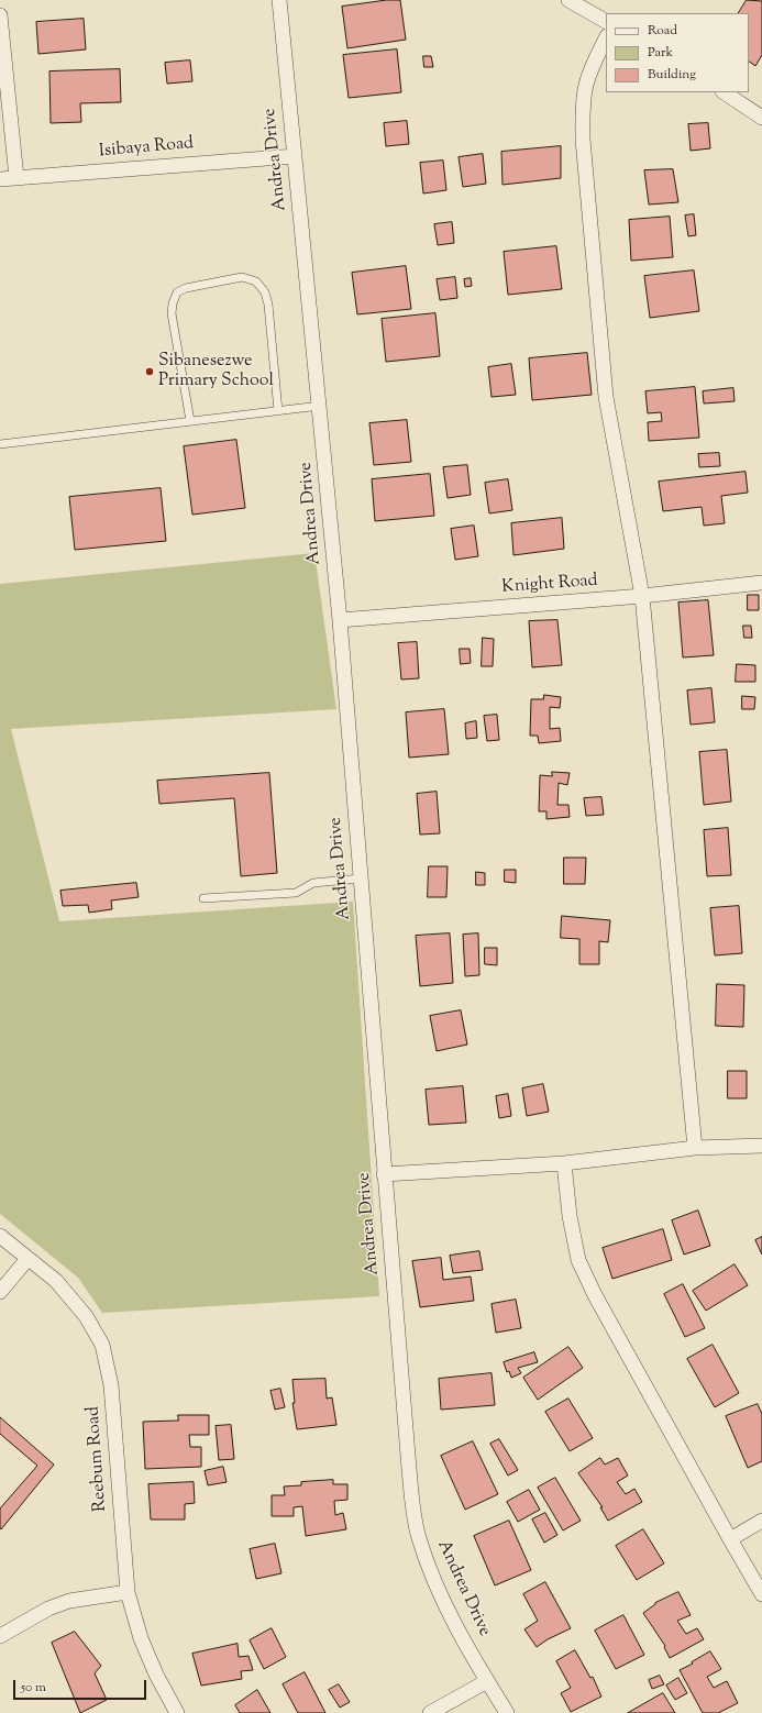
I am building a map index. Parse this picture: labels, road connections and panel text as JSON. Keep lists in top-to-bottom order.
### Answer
{
  "streets": {
    "street": [
      "Isibaya Road",
      "Andrea Drive",
      "Knight Road",
      "Reebum Road"
    ]
  },
  "crossings": [
    ["Isibaya Road", "Andrea Drive"],
    ["Andrea Drive", "Knight Road"]
  ],
  "places": ["Sibanesezwe Primary School"],
  "legend": ["Road", "Park", "Building"],
  "scale_bar": "50 m"
}
